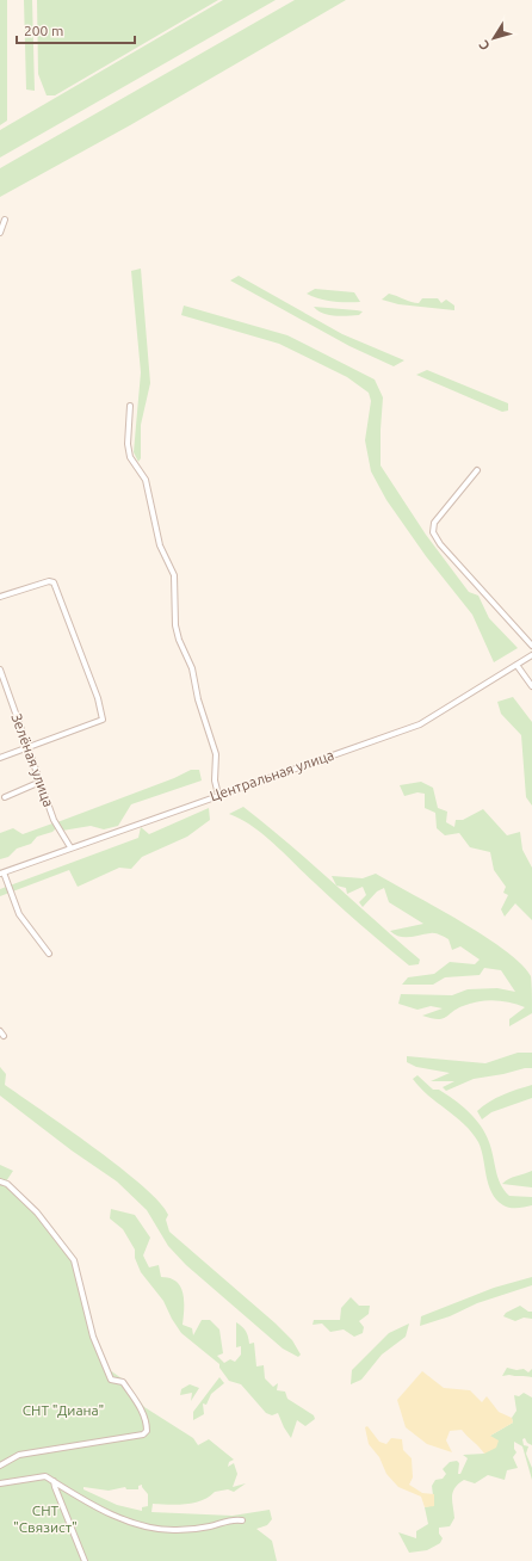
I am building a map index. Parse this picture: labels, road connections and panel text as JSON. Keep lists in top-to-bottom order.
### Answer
{
  "streets": {
    "street": ["Зелёная улица", "Центральная улица"]
  },
  "crossings": [
    ["Зелёная улица", "Центральная улица"]
  ],
  "parks": ["СНТ \"Диана\"", "СНТ \"Связист\""],
  "scale_bar": "200 m",
  "north": "bottom left"
}
